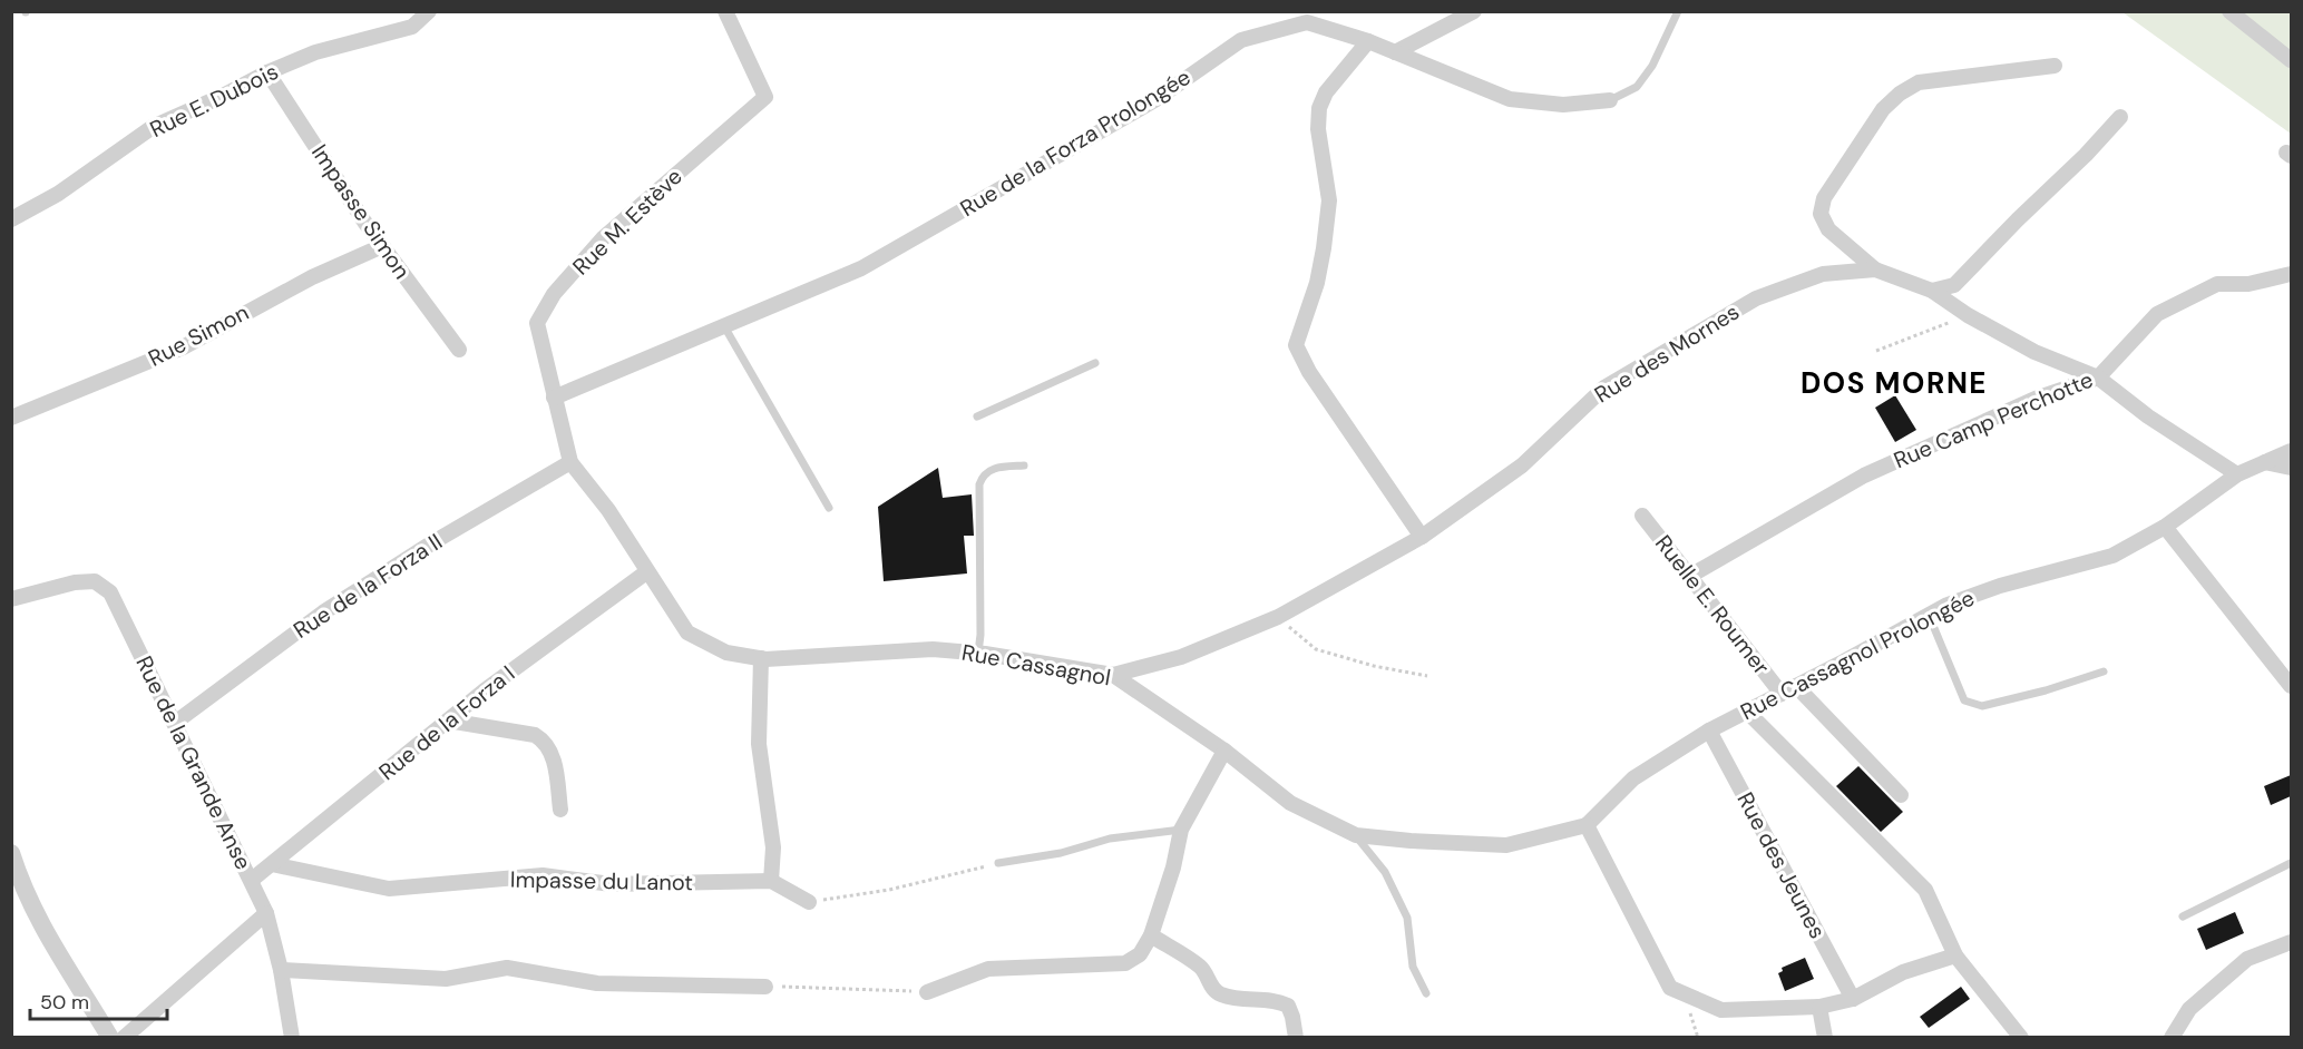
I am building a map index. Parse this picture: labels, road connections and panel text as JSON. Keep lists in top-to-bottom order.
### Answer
{
  "streets": {
    "street": [
      "Rue E. Dubois",
      "Rue de la Forza Prolongée",
      "Impasse Simon",
      "Rue M. Estève",
      "Rue Simon",
      "Rue des Mornes",
      "Rue Camp Perchotte",
      "Rue de la Forza II",
      "Ruelle E. Roumer",
      "Rue Cassagnol Prolongée",
      "Rue Cassagnol",
      "Rue de la Forza I",
      "Rue de la Grande Anse",
      "Rue des Jeunes",
      "Impasse du Lanot"
    ]
  },
  "crossings": [
    ["Rue E. Dubois", "Impasse Simon"],
    ["Rue de la Forza Prolongée", "Rue M. Estève"],
    ["Impasse Simon", "Rue Simon"],
    ["Rue M. Estève", "Rue de la Forza II"],
    ["Rue M. Estève", "Rue Cassagnol"],
    ["Rue des Mornes", "Rue Camp Perchotte"],
    ["Rue des Mornes", "Rue Cassagnol Prolongée"],
    ["Rue des Mornes", "Rue Cassagnol"],
    ["Rue Camp Perchotte", "Ruelle E. Roumer"],
    ["Rue de la Forza II", "Rue Cassagnol"],
    ["Rue de la Forza II", "Rue de la Grande Anse"],
    ["Ruelle E. Roumer", "Rue Cassagnol Prolongée"],
    ["Rue Cassagnol Prolongée", "Rue Cassagnol"],
    ["Rue Cassagnol Prolongée", "Rue des Jeunes"],
    ["Rue Cassagnol", "Rue de la Forza I"],
    ["Rue de la Forza I", "Rue de la Grande Anse"],
    ["Rue de la Forza I", "Impasse du Lanot"]
  ],
  "districts": ["DOS MORNE"],
  "scale_bar": "50 m"
}
